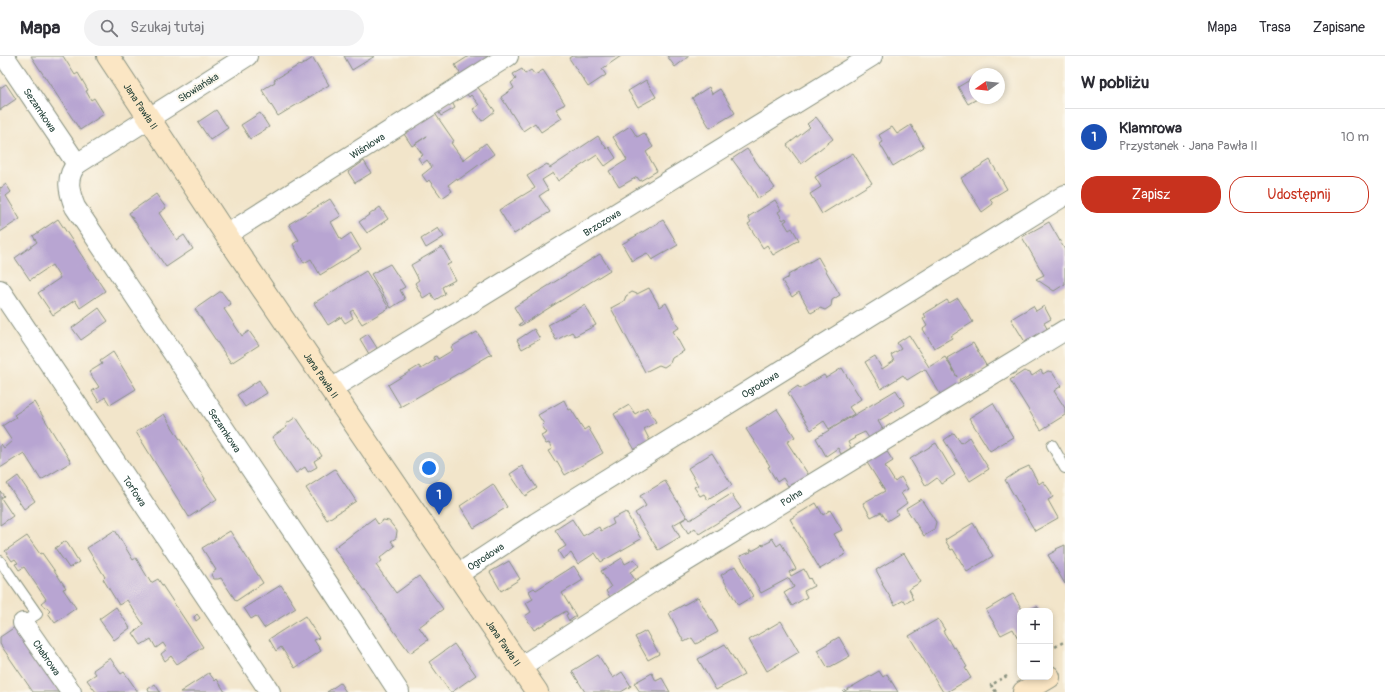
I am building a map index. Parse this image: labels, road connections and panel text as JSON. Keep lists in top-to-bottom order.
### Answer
{
  "streets": {
    "street": [
      "Słowiańska",
      "Jana Pawła II",
      "Sezamkowa",
      "Wiśniowa",
      "Brzozowa",
      "Ogrodowa",
      "Torfowa",
      "Polna",
      "Chabrowa"
    ]
  },
  "crossings": [
    ["Słowiańska", "Jana Pawła II"],
    ["Jana Pawła II", "Wiśniowa"],
    ["Jana Pawła II", "Brzozowa"],
    ["Jana Pawła II", "Ogrodowa"],
    ["Jana Pawła II", "Polna"]
  ],
  "north": "left",
  "page": {
    "header": "Mapa",
    "search": "Szukaj tutaj",
    "nav": ["Mapa", "Trasa", "Zapisane"],
    "heading": "W pobliżu",
    "list": [
      {
        "mark": "1",
        "name": "Klamrowa",
        "note": "Przystanek · Jana Pawła II",
        "value": "10 m"
      }
    ],
    "buttons": ["Zapisz", "Udostępnij"],
    "pins": "1",
    "map_buttons": ["+", "−"]
  }
}
